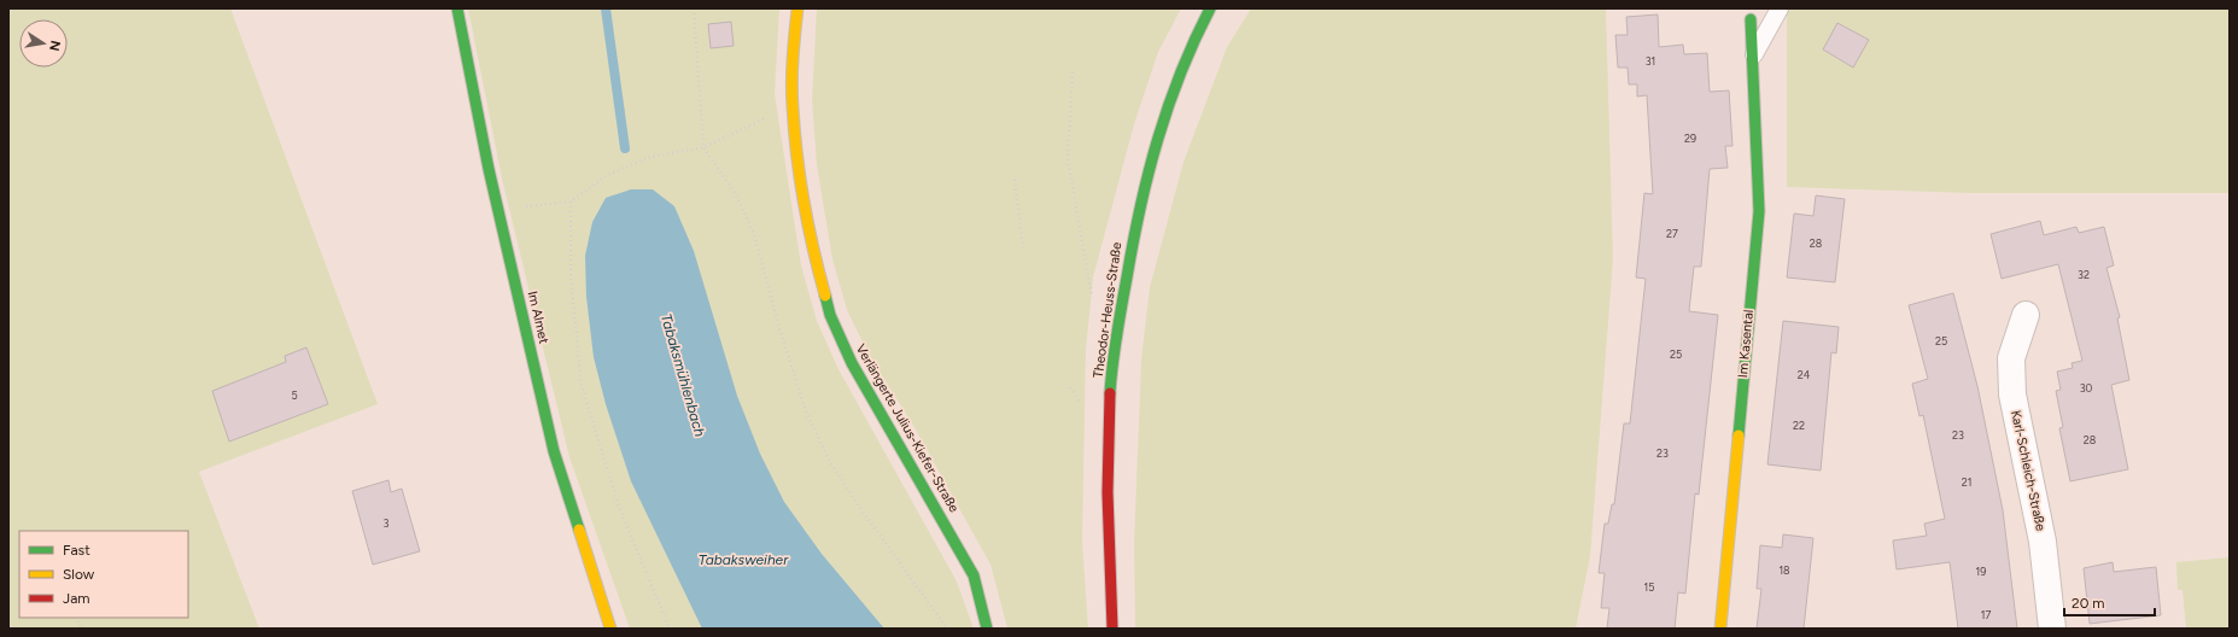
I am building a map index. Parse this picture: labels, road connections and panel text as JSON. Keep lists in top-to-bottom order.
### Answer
{
  "streets": {
    "street": [
      "Theodor-Heuss-Straße",
      "Im Almet",
      "Im Kasental",
      "Verlängerte Julius-Kiefer-Straße",
      "Karl-Schleich-Straße"
    ]
  },
  "water": ["Tabaksmühlenbach", "Tabaksweiher"],
  "house_numbers": [
    "31",
    "29",
    "27",
    "28",
    "32",
    "25",
    "25",
    "24",
    "30",
    "5",
    "22",
    "23",
    "28",
    "23",
    "21",
    "3",
    "18",
    "19",
    "15",
    "17"
  ],
  "legend": ["Fast", "Slow", "Jam"],
  "scale_bar": "20 m",
  "north": "right"
}
